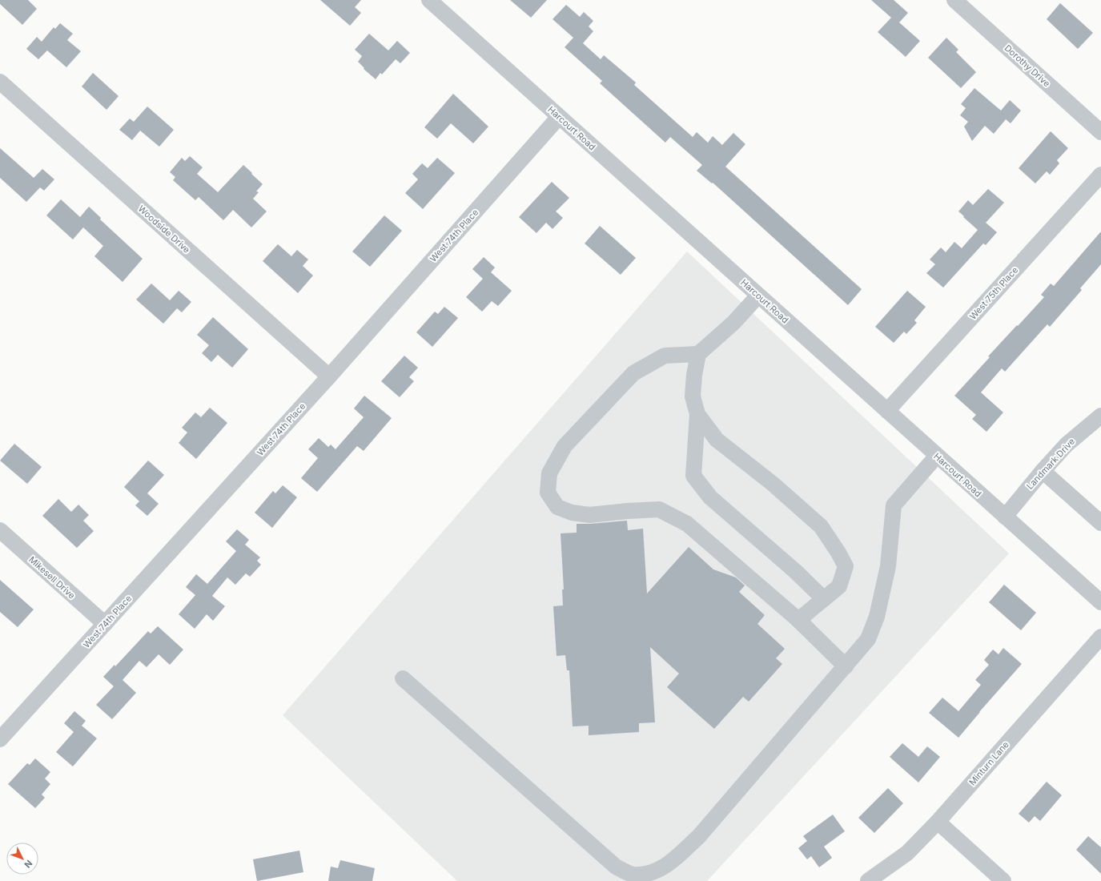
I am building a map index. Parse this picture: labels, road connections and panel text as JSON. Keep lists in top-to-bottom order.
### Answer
{
  "streets": {
    "street": [
      "Dorothy Drive",
      "Harcourt Road",
      "Woodside Drive",
      "West 74th Place",
      "West 75th Place",
      "Landmark Drive",
      "Mikesell Drive",
      "Minturn Lane"
    ]
  },
  "crossings": [
    ["Harcourt Road", "West 74th Place"],
    ["Harcourt Road", "West 75th Place"],
    ["Harcourt Road", "Landmark Drive"],
    ["Woodside Drive", "West 74th Place"],
    ["West 74th Place", "Mikesell Drive"]
  ],
  "north": "bottom right"
}
